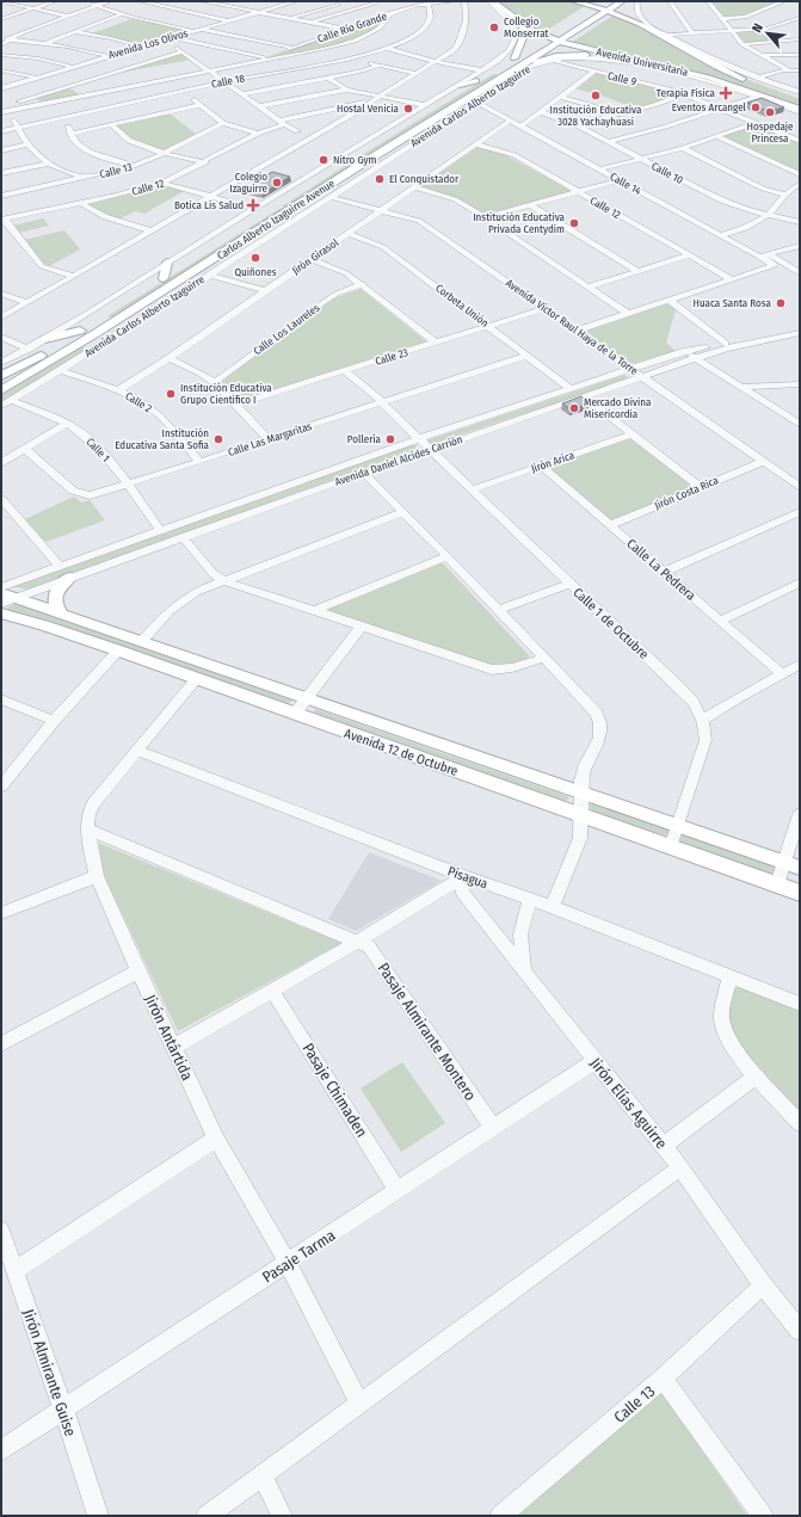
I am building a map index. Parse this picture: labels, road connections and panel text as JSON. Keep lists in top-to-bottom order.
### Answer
{
  "streets": {
    "main road": ["Avenida Universitaria", "Carlos Alberto Izaguirre Avenue", "Avenida 12 de Octubre"],
    "street": [
      "Calle Río Grande",
      "Avenida Los Olivos",
      "Calle 9",
      "Calle 18",
      "Avenida Carlos Alberto Izaguirre",
      "Calle 13",
      "Calle 10",
      "Calle 14",
      "Calle 12",
      "Jirón Girasol",
      "Corbeta Unión",
      "Avenida Victor Raul Haya de la Torre",
      "Calle Los Laureles",
      "Calle 23",
      "Calle 2",
      "Calle Las Margaritas",
      "Calle 1",
      "Avenida Daniel Alcides Carrión",
      "Jirón Arica",
      "Jirón Costa Rica",
      "Calle La Pedrera",
      "Calle 1 de Octubre",
      "Pisagua",
      "Pasaje Almirante Montero",
      "Jirón Antártida",
      "Pasaje Chimaden",
      "Jirón Elías Aguirre",
      "Pasaje Tarma",
      "Jirón Almirante Guise"
    ]
  },
  "crossings": [
    ["Calle Río Grande", "Calle 18"],
    ["Avenida Universitaria", "Calle 9"],
    ["Avenida Universitaria", "Avenida Carlos Alberto Izaguirre"],
    ["Avenida Universitaria", "Carlos Alberto Izaguirre Avenue"],
    ["Calle 9", "Avenida Carlos Alberto Izaguirre"],
    ["Avenida Carlos Alberto Izaguirre", "Calle 14"],
    ["Avenida Carlos Alberto Izaguirre", "Carlos Alberto Izaguirre Avenue"],
    ["Avenida Carlos Alberto Izaguirre", "Avenida Victor Raul Haya de la Torre"],
    ["Avenida Carlos Alberto Izaguirre", "Calle 2"],
    ["Avenida Carlos Alberto Izaguirre", "Calle 1"],
    ["Calle 13", "Jirón Elías Aguirre"],
    ["Calle 14", "Calle 12"],
    ["Calle 14", "Carlos Alberto Izaguirre Avenue"],
    ["Calle 14", "Jirón Girasol"],
    ["Calle 12", "Jirón Girasol"],
    ["Jirón Girasol", "Corbeta Unión"],
    ["Jirón Girasol", "Avenida Victor Raul Haya de la Torre"],
    ["Jirón Girasol", "Calle 2"],
    ["Corbeta Unión", "Calle 23"],
    ["Corbeta Unión", "Calle Las Margaritas"],
    ["Corbeta Unión", "Avenida Daniel Alcides Carrión"],
    ["Avenida Victor Raul Haya de la Torre", "Calle 23"],
    ["Avenida Victor Raul Haya de la Torre", "Avenida Daniel Alcides Carrión"],
    ["Avenida Victor Raul Haya de la Torre", "Jirón Costa Rica"],
    ["Calle 23", "Calle 1 de Octubre"],
    ["Calle 2", "Calle Las Margaritas"],
    ["Calle Las Margaritas", "Calle 1"],
    ["Calle Las Margaritas", "Calle 1 de Octubre"],
    ["Calle 1", "Avenida Daniel Alcides Carrión"],
    ["Avenida Daniel Alcides Carrión", "Calle 1 de Octubre"],
    ["Avenida Daniel Alcides Carrión", "Avenida 12 de Octubre"],
    ["Jirón Arica", "Calle La Pedrera"],
    ["Jirón Arica", "Calle 1 de Octubre"],
    ["Jirón Costa Rica", "Calle La Pedrera"],
    ["Calle 1 de Octubre", "Avenida 12 de Octubre"],
    ["Avenida 12 de Octubre", "Jirón Antártida"],
    ["Pisagua", "Jirón Antártida"],
    ["Pisagua", "Jirón Elías Aguirre"],
    ["Pasaje Almirante Montero", "Jirón Antártida"],
    ["Pasaje Almirante Montero", "Pasaje Tarma"],
    ["Jirón Antártida", "Pasaje Tarma"],
    ["Pasaje Chimaden", "Pasaje Tarma"],
    ["Jirón Elías Aguirre", "Pasaje Tarma"],
    ["Pasaje Tarma", "Jirón Almirante Guise"]
  ],
  "places": {
    "other": [
      "Collegio Monserrat",
      "Institución Educativa 3028 Yachayhuasi",
      "Eventos Arcangel",
      "Hostal Venicia",
      "Hospedaje Princesa",
      "Nitro Gym",
      "El Conquistador",
      "Colegio Izaguirre",
      "Institución Educativa Privada Centydim",
      "Quiñones",
      "Huaca Santa Rosa",
      "Institución Educativa Grupo Cientifico I",
      "Mercado Divina Misericordia",
      "Institución Educativa Santa Sofia",
      "Pollería"
    ],
    "health": ["Terapia Fisica", "Botica Lis Salud"]
  },
  "north": "top left"
}
